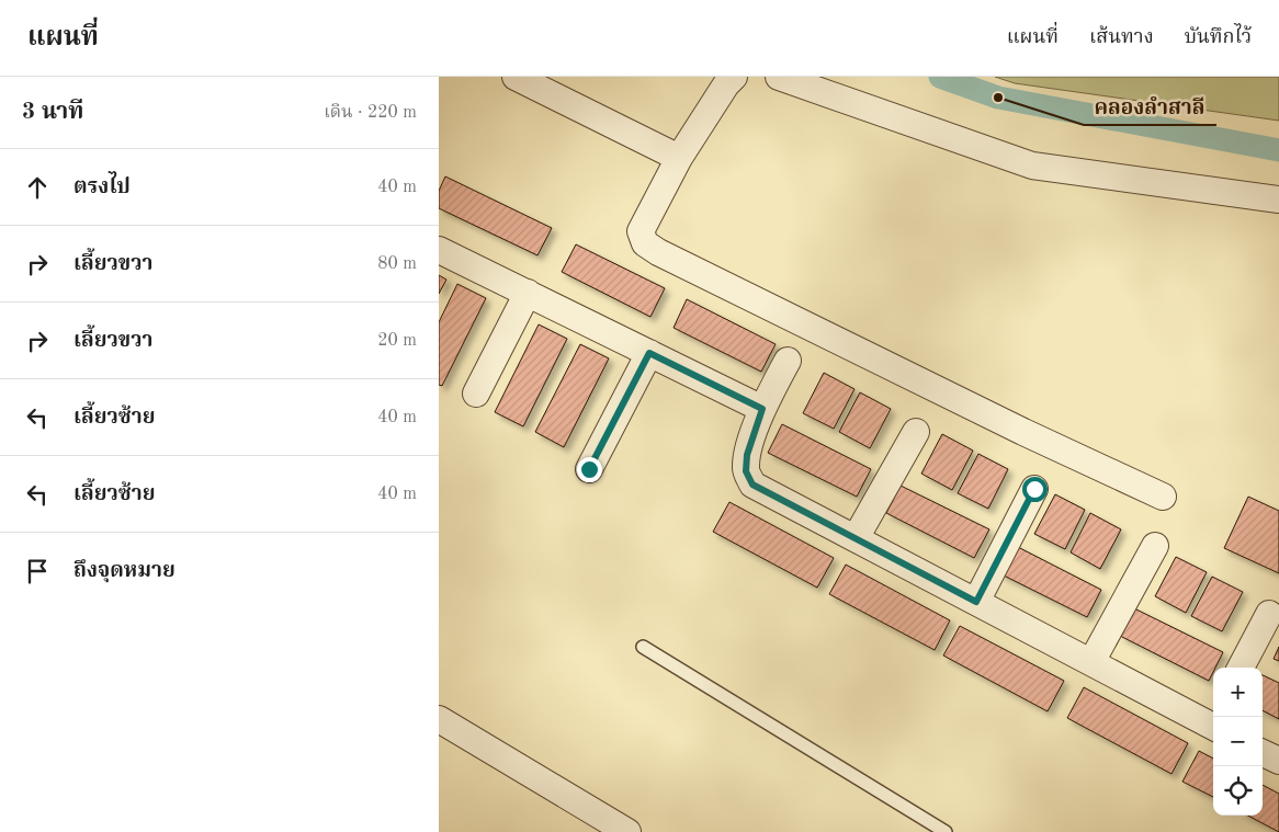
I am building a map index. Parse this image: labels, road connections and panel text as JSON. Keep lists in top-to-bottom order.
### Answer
{
  "places": ["คลองลำสาลี"],
  "page": {
    "header": "แผนที่",
    "nav": ["แผนที่", "เส้นทาง", "บันทึกไว้"],
    "heading": ["3 นาที", "เดิน · 220 m"],
    "list": [
      ["ตรงไป", "40 m"],
      ["เลี้ยวขวา", "80 m"],
      ["เลี้ยวขวา", "20 m"],
      ["เลี้ยวซ้าย", "40 m"],
      ["เลี้ยวซ้าย", "40 m"],
      "ถึงจุดหมาย"
    ],
    "map_buttons": ["+", "−"]
  }
}
